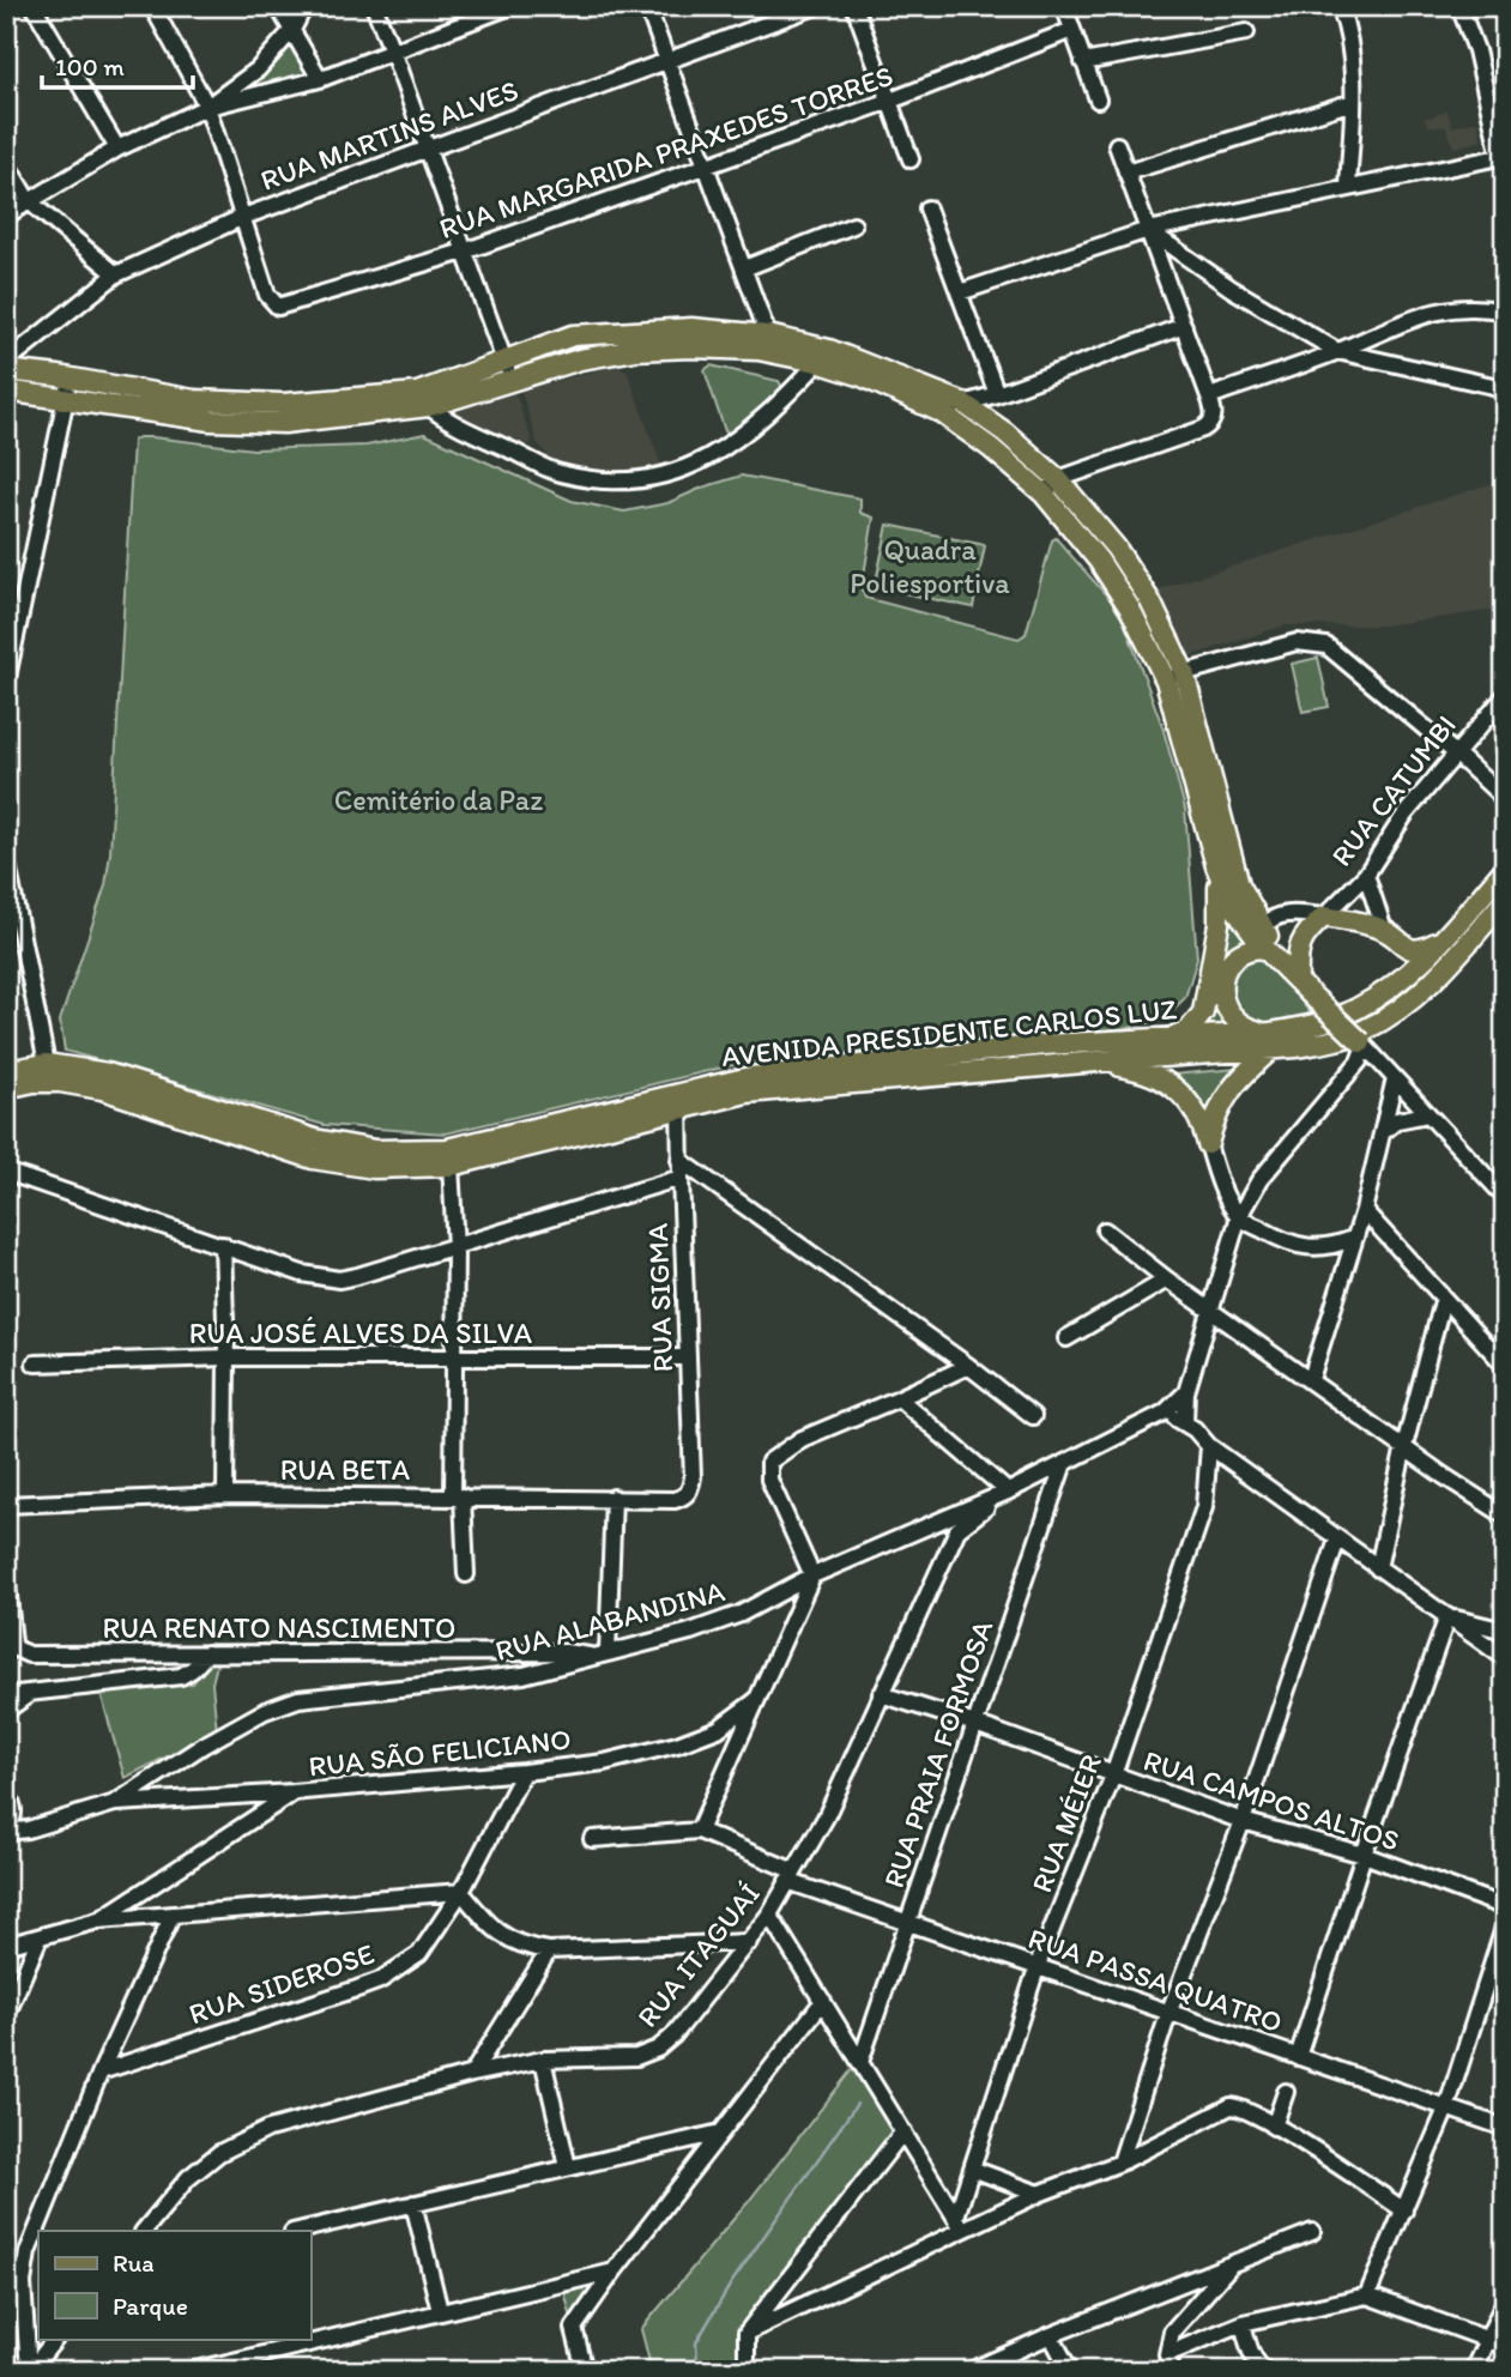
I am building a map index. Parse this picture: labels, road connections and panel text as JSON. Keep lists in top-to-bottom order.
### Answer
{
  "streets": {
    "main road": ["RUA CATUMBI", "AVENIDA PRESIDENTE CARLOS LUZ"],
    "street": [
      "RUA MARTINS ALVES",
      "RUA MARGARIDA PRAXEDES TORRES",
      "RUA SIGMA",
      "RUA JOSÉ ALVES DA SILVA",
      "RUA BETA",
      "RUA ALABANDINA",
      "RUA RENATO NASCIMENTO",
      "RUA SÃO FELICIANO",
      "RUA PRAIA FORMOSA",
      "RUA CAMPOS ALTOS",
      "RUA MÉIER",
      "RUA ITAGUAÍ",
      "RUA PASSA QUATRO",
      "RUA SIDEROSE"
    ]
  },
  "crossings": [
    ["RUA MARTINS ALVES", "RUA MARGARIDA PRAXEDES TORRES"],
    ["AVENIDA PRESIDENTE CARLOS LUZ", "RUA SIGMA"],
    ["RUA SIGMA", "RUA JOSÉ ALVES DA SILVA"],
    ["RUA SIGMA", "RUA BETA"],
    ["RUA ALABANDINA", "RUA RENATO NASCIMENTO"],
    ["RUA ALABANDINA", "RUA SÃO FELICIANO"],
    ["RUA ALABANDINA", "RUA PRAIA FORMOSA"],
    ["RUA ALABANDINA", "RUA ITAGUAÍ"],
    ["RUA SÃO FELICIANO", "RUA SIDEROSE"],
    ["RUA PRAIA FORMOSA", "RUA CAMPOS ALTOS"],
    ["RUA PRAIA FORMOSA", "RUA PASSA QUATRO"],
    ["RUA CAMPOS ALTOS", "RUA MÉIER"],
    ["RUA CAMPOS ALTOS", "RUA ITAGUAÍ"],
    ["RUA MÉIER", "RUA PASSA QUATRO"],
    ["RUA ITAGUAÍ", "RUA PASSA QUATRO"]
  ],
  "parks": ["Quadra Poliesportiva", "Cemitério da Paz"],
  "legend": ["Rua", "Parque"],
  "scale_bar": "100 m"
}
